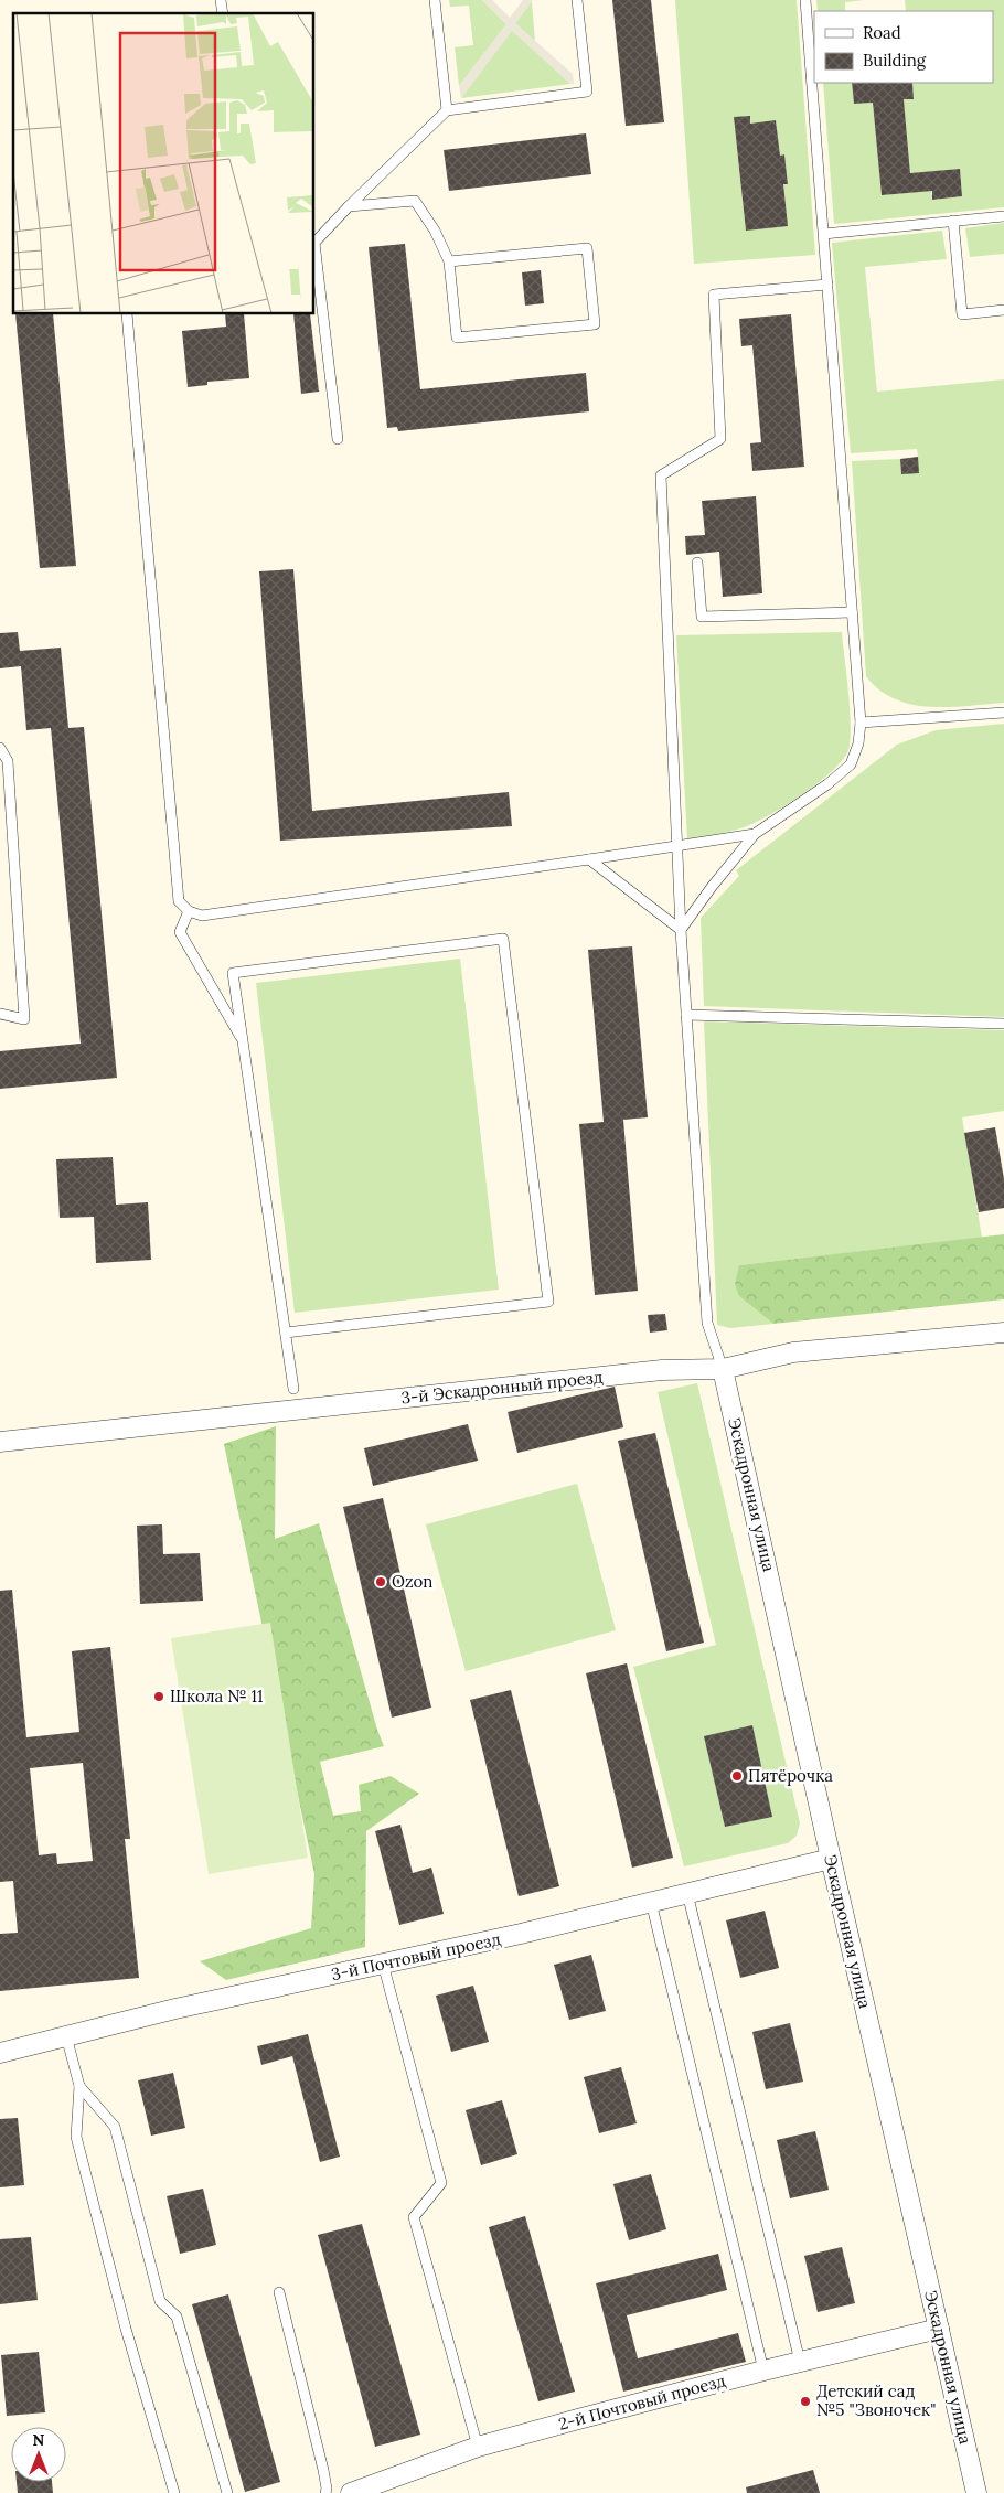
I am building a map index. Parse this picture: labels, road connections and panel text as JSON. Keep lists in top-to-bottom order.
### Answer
{
  "streets": {
    "street": [
      "3-й Эскадронный проезд",
      "Эскадронная улица",
      "3-й Почтовый проезд",
      "2-й Почтовый проезд"
    ]
  },
  "crossings": [
    ["3-й Эскадронный проезд", "Эскадронная улица"],
    ["Эскадронная улица", "3-й Почтовый проезд"],
    ["Эскадронная улица", "2-й Почтовый проезд"]
  ],
  "places": [
    "Ozon",
    "Школа № 11",
    "Пятёрочка",
    "Детский сад №5 \"Звоночек\""
  ],
  "legend": ["Road", "Building"],
  "north": "top"
}
